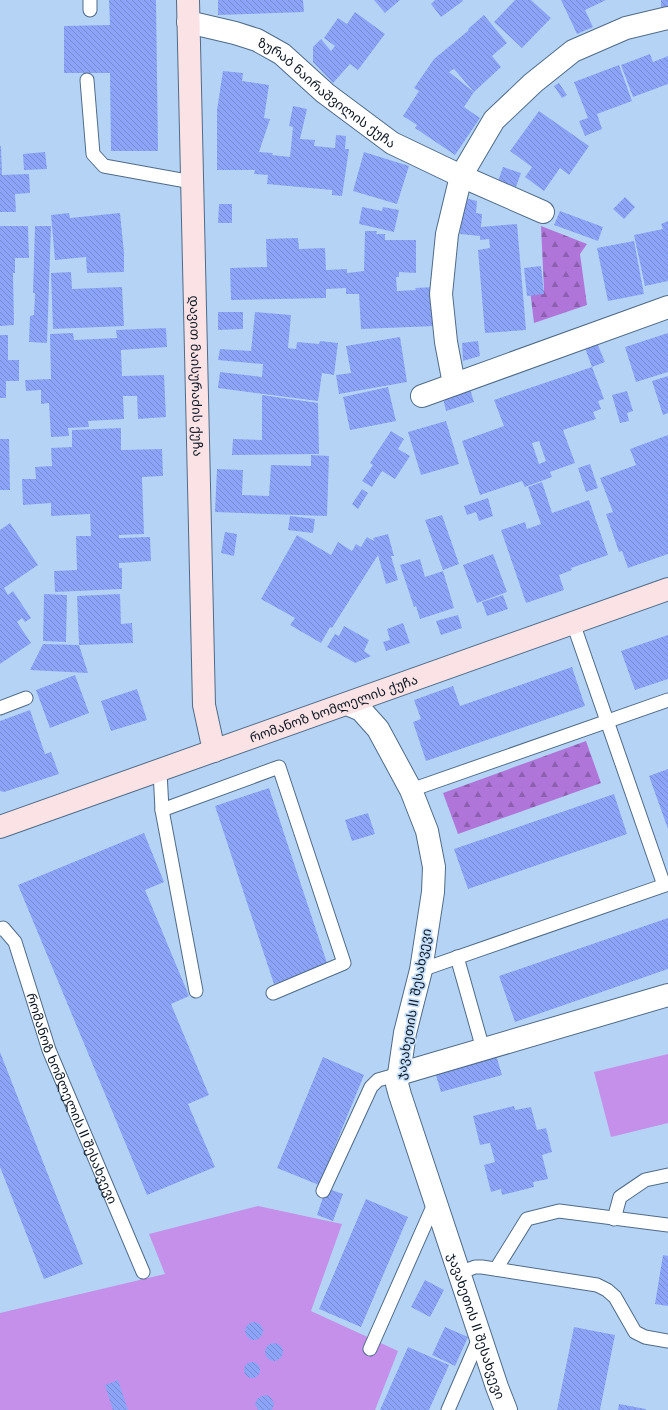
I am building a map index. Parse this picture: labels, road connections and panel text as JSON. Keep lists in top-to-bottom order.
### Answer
{
  "streets": {
    "street": [
      "ზურაბ ნაირაშვილის ქუჩა",
      "დავით მაისურაძის ქუჩა",
      "რომანოზ ხომლელის ქუჩა",
      "ჯავახეთის II შესახვევი"
    ],
    "lane": ["რომანოზ ხომლელის II შესახვევი"]
  },
  "crossings": [
    ["ზურაბ ნაირაშვილის ქუჩა", "დავით მაისურაძის ქუჩა"],
    ["დავით მაისურაძის ქუჩა", "რომანოზ ხომლელის ქუჩა"],
    ["რომანოზ ხომლელის ქუჩა", "ჯავახეთის II შესახვევი"]
  ]
}
